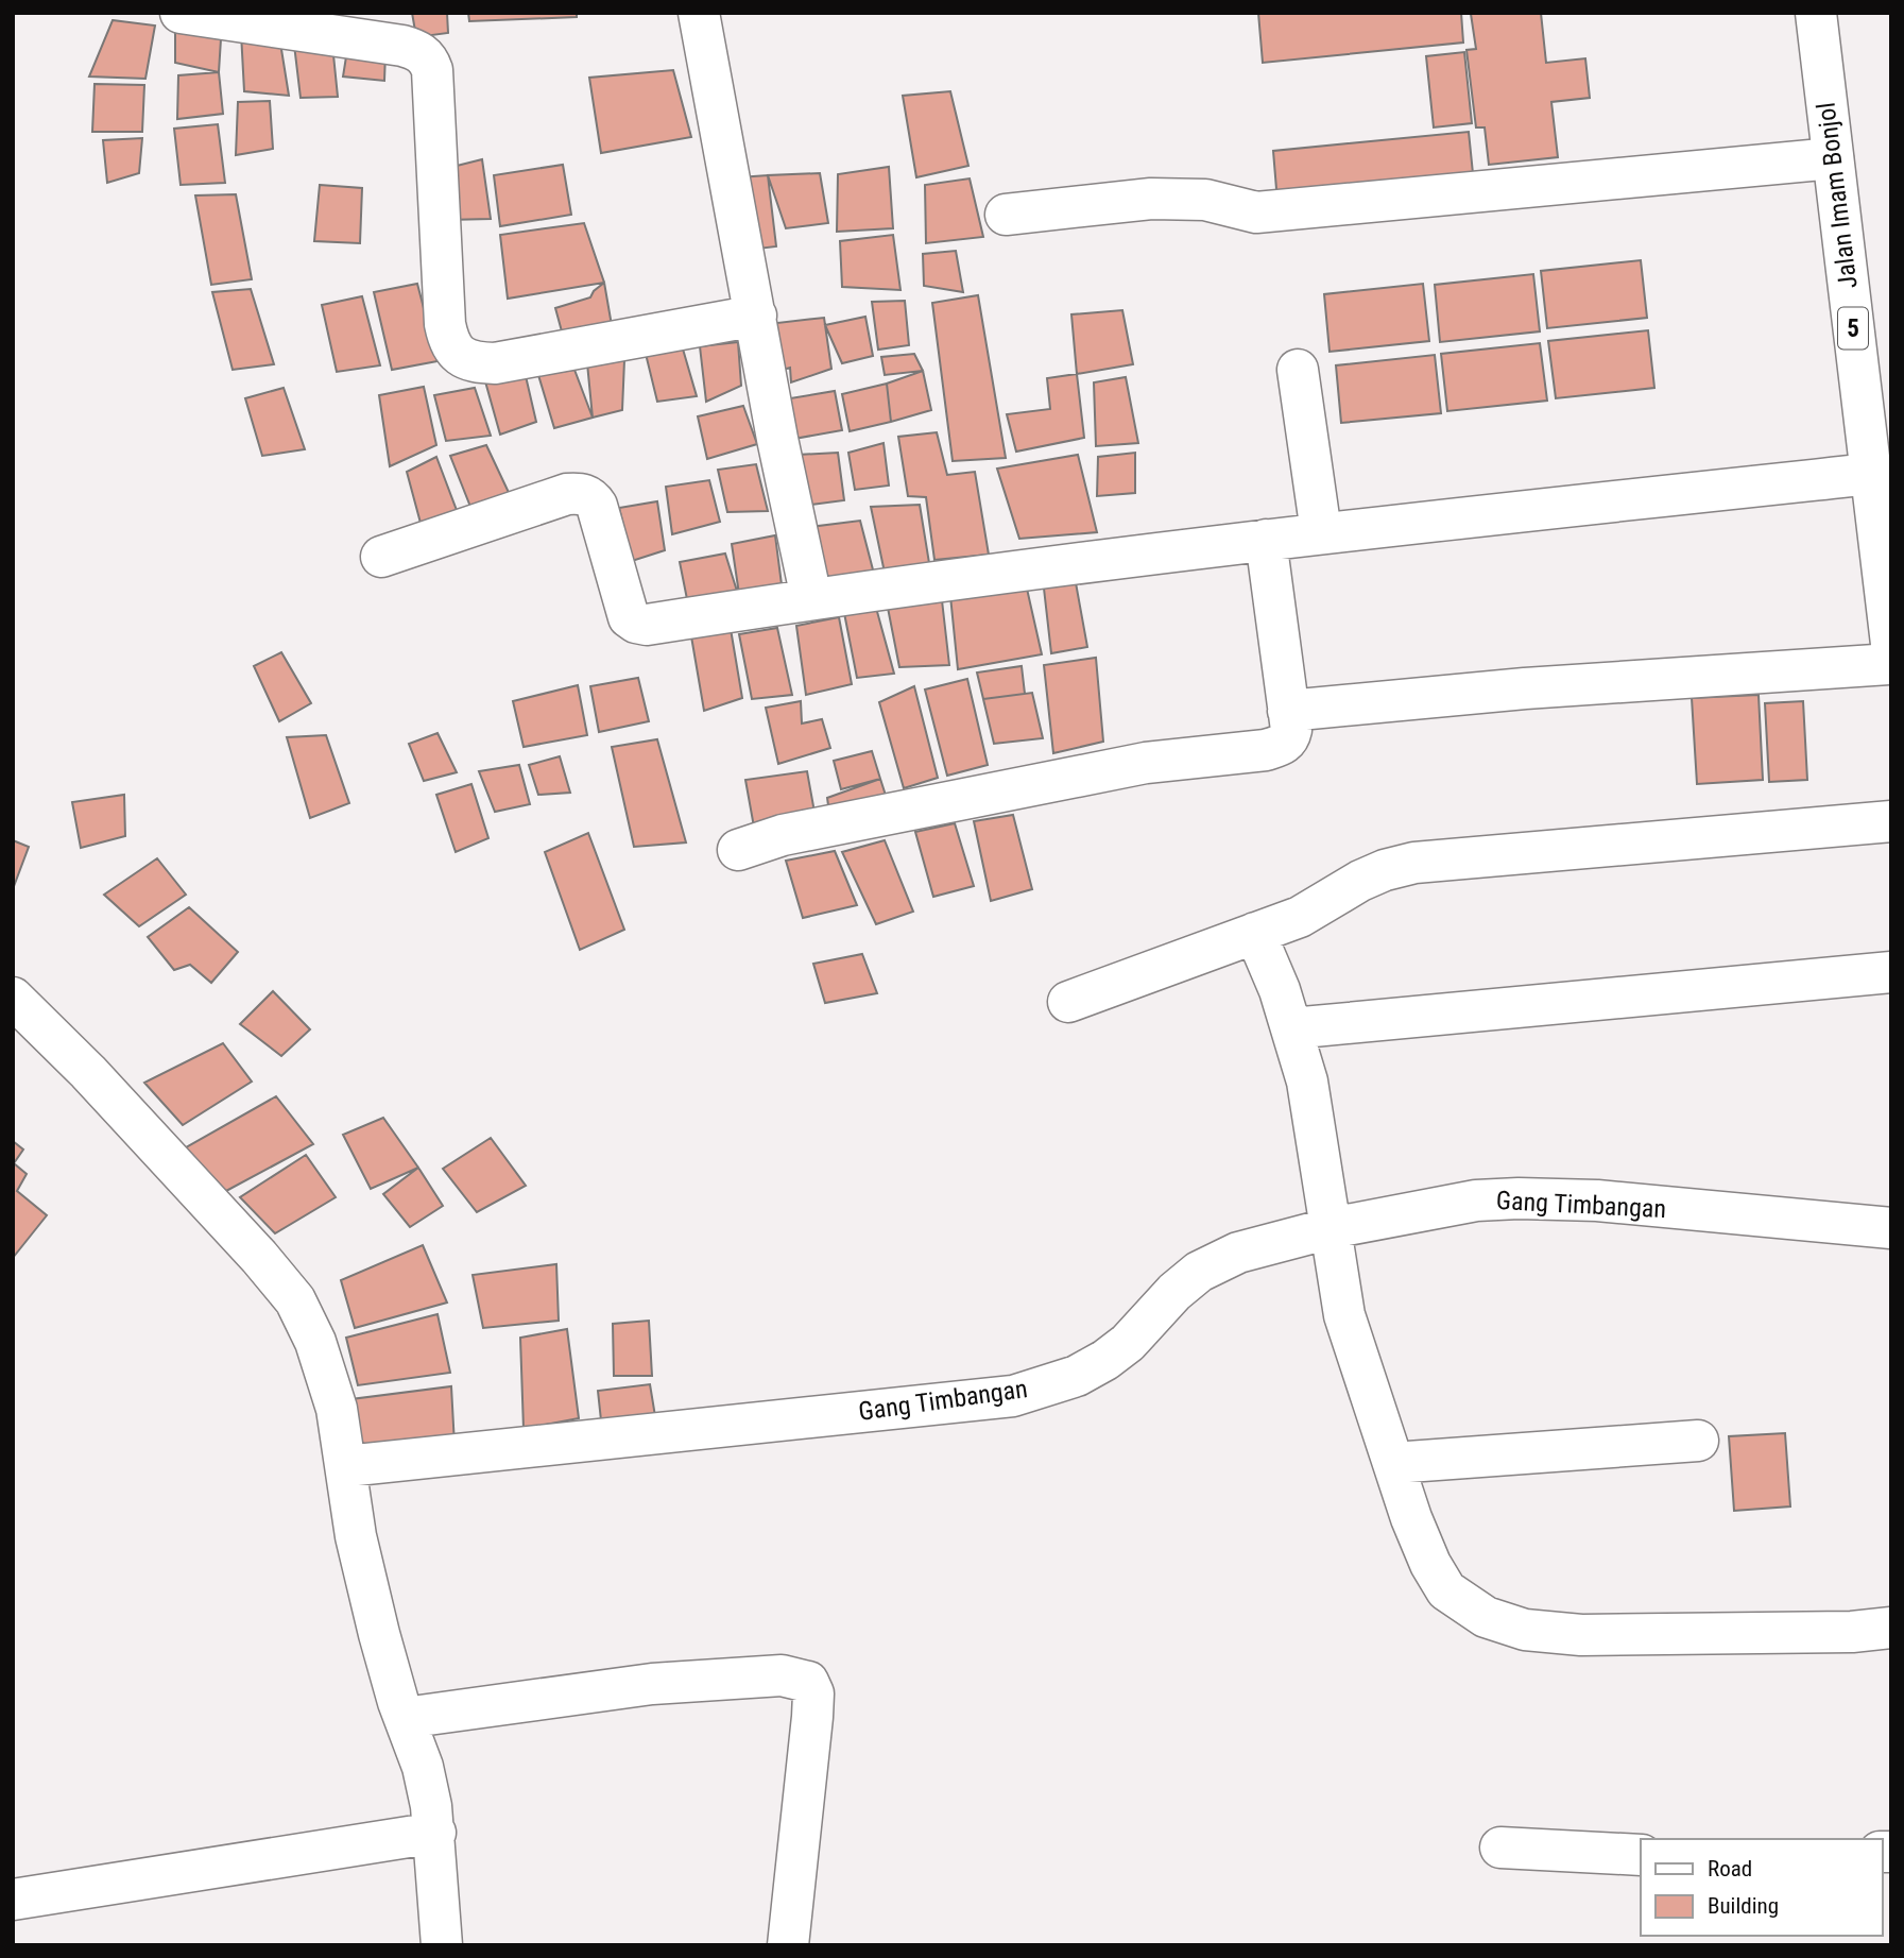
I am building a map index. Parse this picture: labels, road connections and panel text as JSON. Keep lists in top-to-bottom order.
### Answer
{
  "streets": {
    "main road": ["Jalan Imam Bonjol", "5", "Gang Timbangan"]
  },
  "legend": ["Road", "Building"]
}
